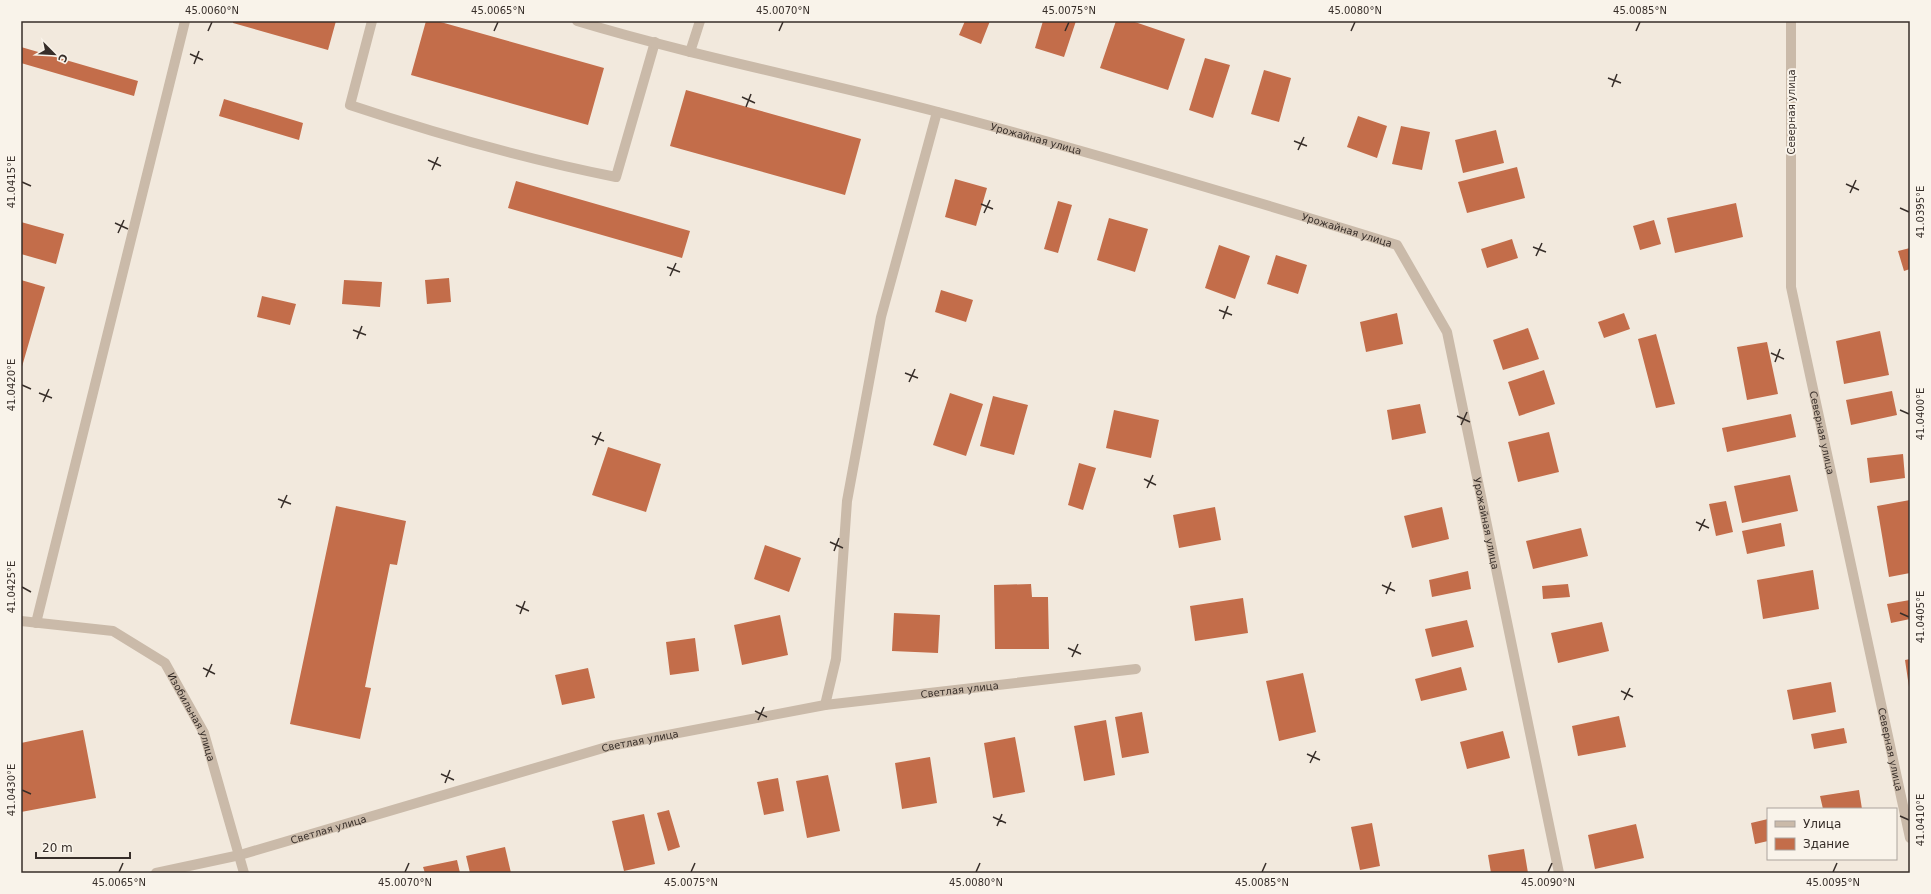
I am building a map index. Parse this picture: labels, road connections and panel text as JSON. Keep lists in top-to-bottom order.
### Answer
{
  "streets": {
    "street": [
      "Северная улица",
      "Урожайная улица",
      "Светлая улица",
      "Изобильная улица"
    ]
  },
  "crossings": [
    ["Светлая улица", "Изобильная улица"]
  ],
  "legend": ["Улица", "Здание"],
  "scale_bar": "20 m",
  "north": "bottom right",
  "coordinates": [
    "45.0060°N",
    "45.0065°N",
    "45.0070°N",
    "45.0075°N",
    "45.0080°N",
    "45.0085°N",
    "41.0415°E",
    "41.0395°E",
    "41.0420°E",
    "41.0400°E",
    "41.0425°E",
    "41.0405°E",
    "41.0430°E",
    "41.0410°E",
    "45.0090°N",
    "45.0095°N"
  ]
}
